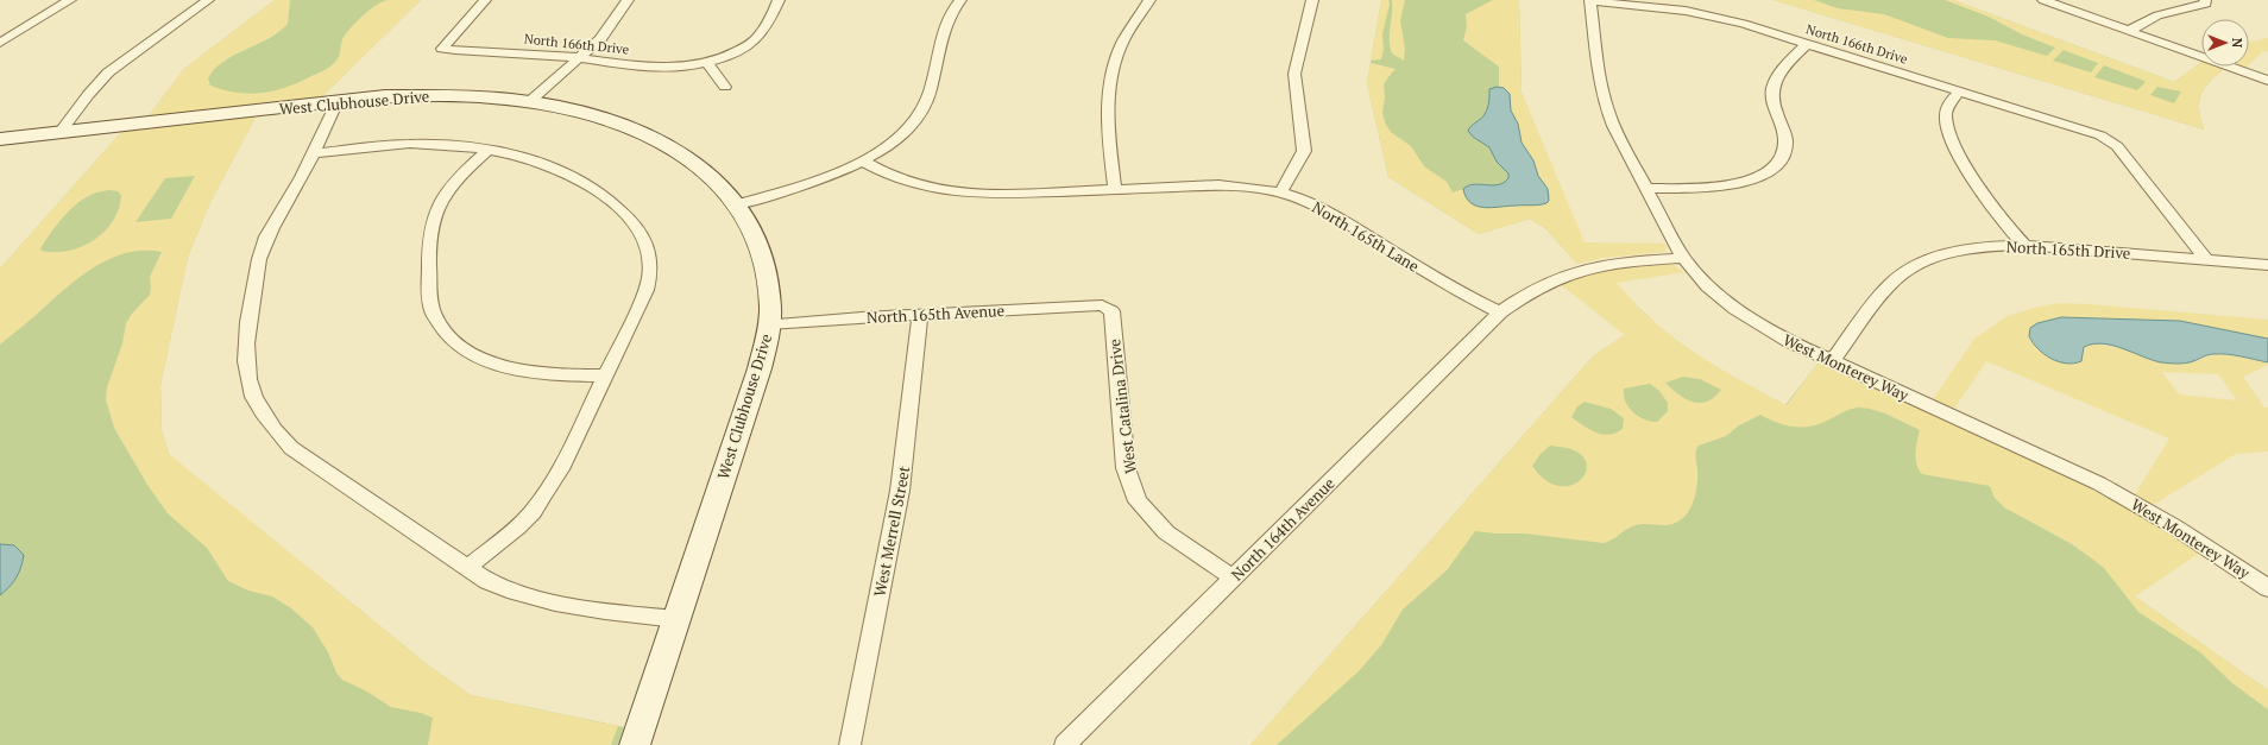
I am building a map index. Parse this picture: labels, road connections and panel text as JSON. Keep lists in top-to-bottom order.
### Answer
{
  "streets": {
    "street": [
      "North 166th Drive",
      "West Clubhouse Drive",
      "North 165th Lane",
      "North 165th Drive",
      "North 165th Avenue",
      "West Monterey Way",
      "West Catalina Drive",
      "North 164th Avenue",
      "West Merrell Street"
    ]
  },
  "crossings": [
    ["North 166th Drive", "North 165th Drive"],
    ["North 166th Drive", "West Monterey Way"],
    ["West Clubhouse Drive", "North 165th Avenue"],
    ["North 165th Lane", "North 164th Avenue"],
    ["North 165th Drive", "West Monterey Way"],
    ["North 165th Avenue", "West Catalina Drive"],
    ["North 165th Avenue", "West Merrell Street"],
    ["West Catalina Drive", "North 164th Avenue"]
  ],
  "north": "right"
}
